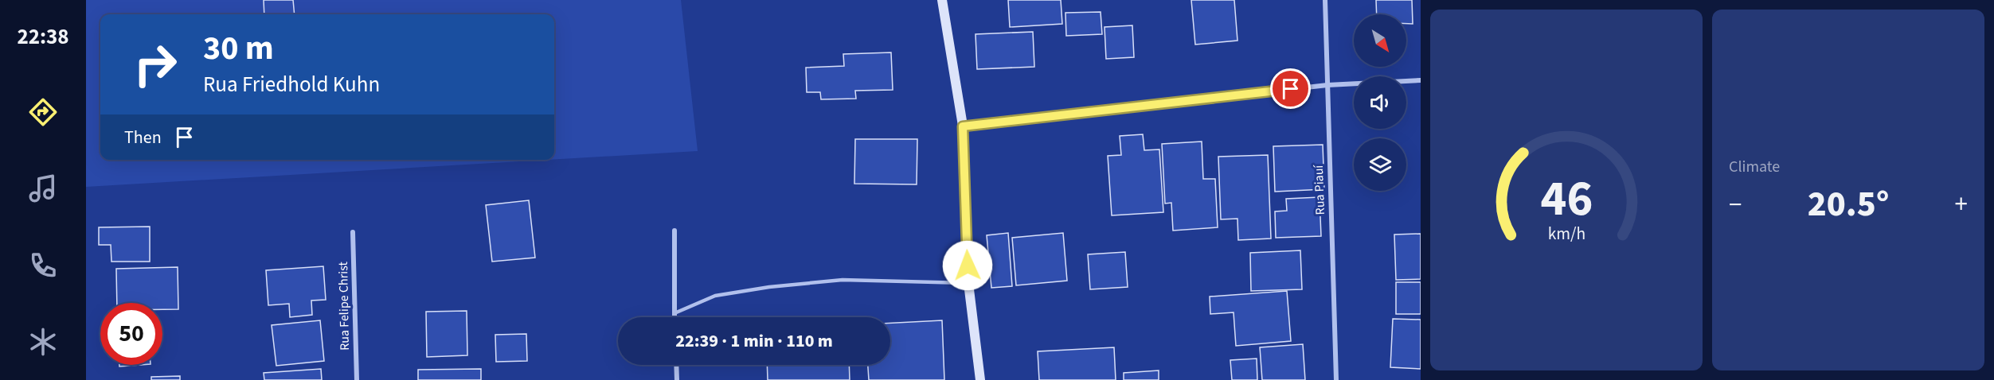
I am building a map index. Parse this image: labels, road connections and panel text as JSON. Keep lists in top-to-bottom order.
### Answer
{
  "streets": {
    "street": ["Rua Piauí", "Rua Felipe Christ"]
  },
  "north": "bottom right",
  "page": {
    "tabs": "22:38",
    "tile": "Climate",
    "turn": ["30 m", "Rua Friedhold Kuhn"],
    "then": "Then",
    "heat": ["−", "20.5°", "+"],
    "limit": "50",
    "trip": "22:39 · 1 min · 110 m",
    "gauge": ["46", "km/h"]
  }
}
